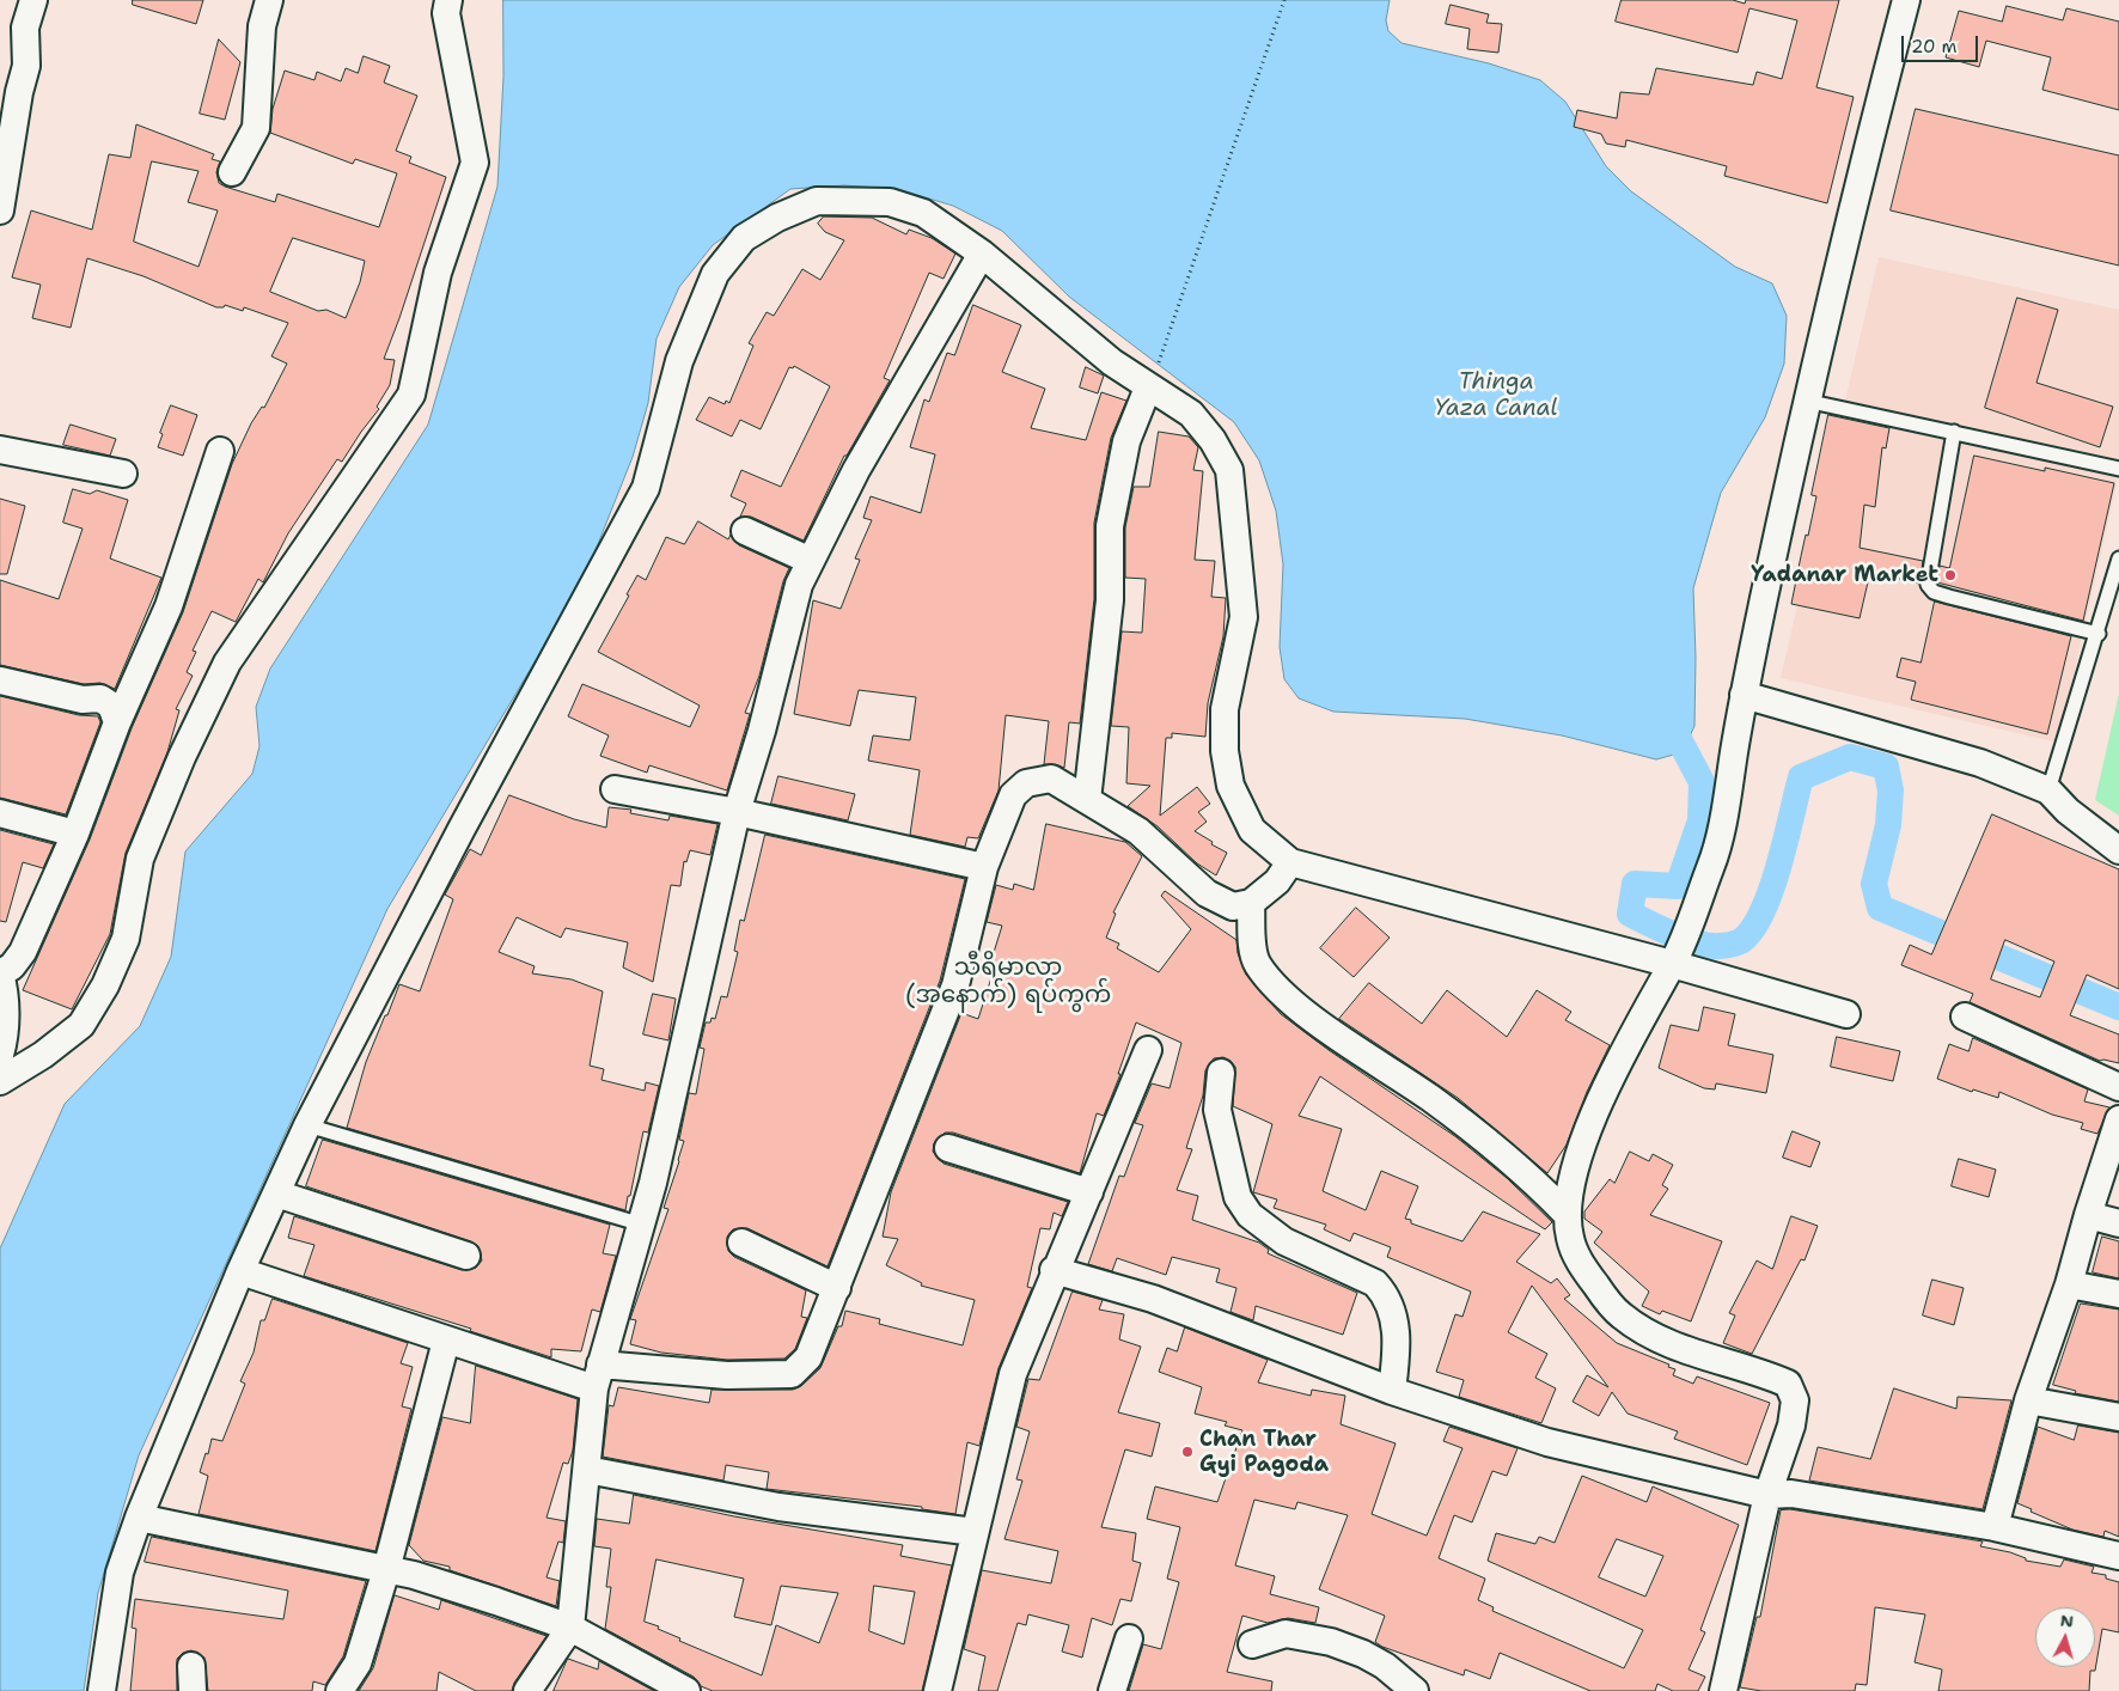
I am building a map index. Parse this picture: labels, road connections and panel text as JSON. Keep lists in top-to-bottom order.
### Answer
{
  "districts": ["သီရိမာလာ (အနောက်) ရပ်ကွက်"],
  "water": ["Thinga Yaza Canal"],
  "places": ["Yadanar Market", "Chan Thar Gyi Pagoda"],
  "scale_bar": "20 m",
  "north": "top"
}
